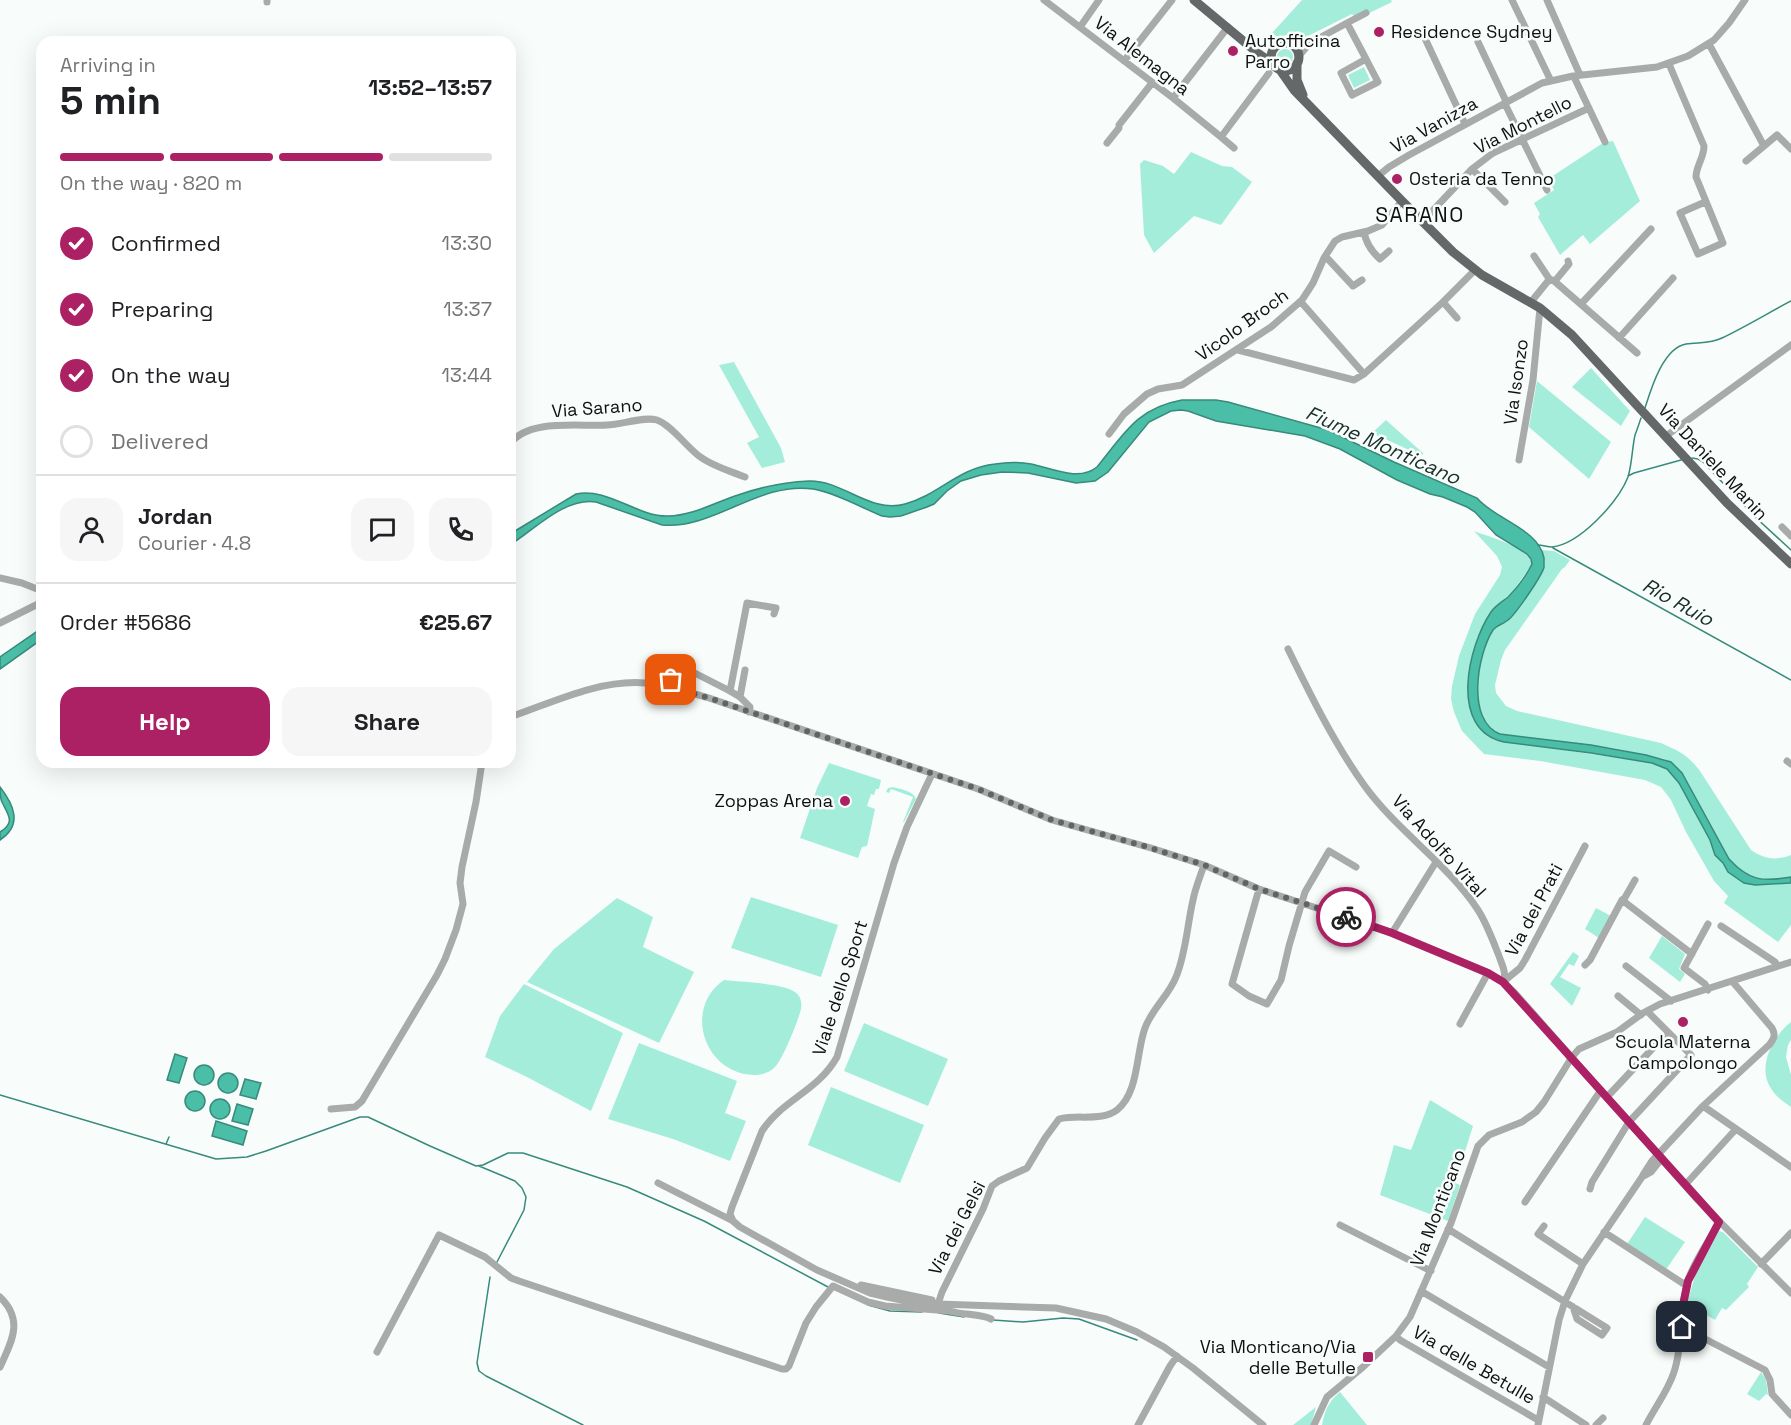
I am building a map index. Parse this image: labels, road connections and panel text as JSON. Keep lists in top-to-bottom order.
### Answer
{
  "streets": {
    "main road": ["Via Daniele Manin"],
    "street": [
      "Via Alemagna",
      "Via Vanizza",
      "Via Montello",
      "Vicolo Broch",
      "Via Isonzo",
      "Via Sarano",
      "Via Adolfo Vital",
      "Via dei Prati",
      "Viale dello Sport",
      "Via Monticano",
      "Via dei Gelsi",
      "Via delle Betulle"
    ]
  },
  "crossings": [
    ["Via Vanizza", "Via Daniele Manin"],
    ["Via Montello", "Via Daniele Manin"],
    ["Vicolo Broch", "Via Daniele Manin"],
    ["Via Isonzo", "Via Daniele Manin"],
    ["Via Adolfo Vital", "Via dei Prati"],
    ["Via Monticano", "Via delle Betulle"]
  ],
  "districts": ["SARANO"],
  "water": ["Fiume Monticano", "Rio Ruio"],
  "places": {
    "other": [
      "Residence Sydney",
      "Autofficina Parro",
      "Osteria da Tenno",
      "Zoppas Arena",
      "Scuola Materna Campolongo"
    ],
    "transit": ["Via Monticano/Via delle Betulle"]
  },
  "page": {
    "heading": ["5 min", "Arriving in", "13:52–13:57"],
    "panel": [
      "Jordan",
      "Courier · 4.8",
      "Order #5686",
      "€25.67"
    ],
    "bar": "On the way · 820 m",
    "list": [
      ["Confirmed", "13:30"],
      ["Preparing", "13:37"],
      ["On the way", "13:44"],
      "Delivered"
    ],
    "buttons": ["Help", "Share"]
  }
}
